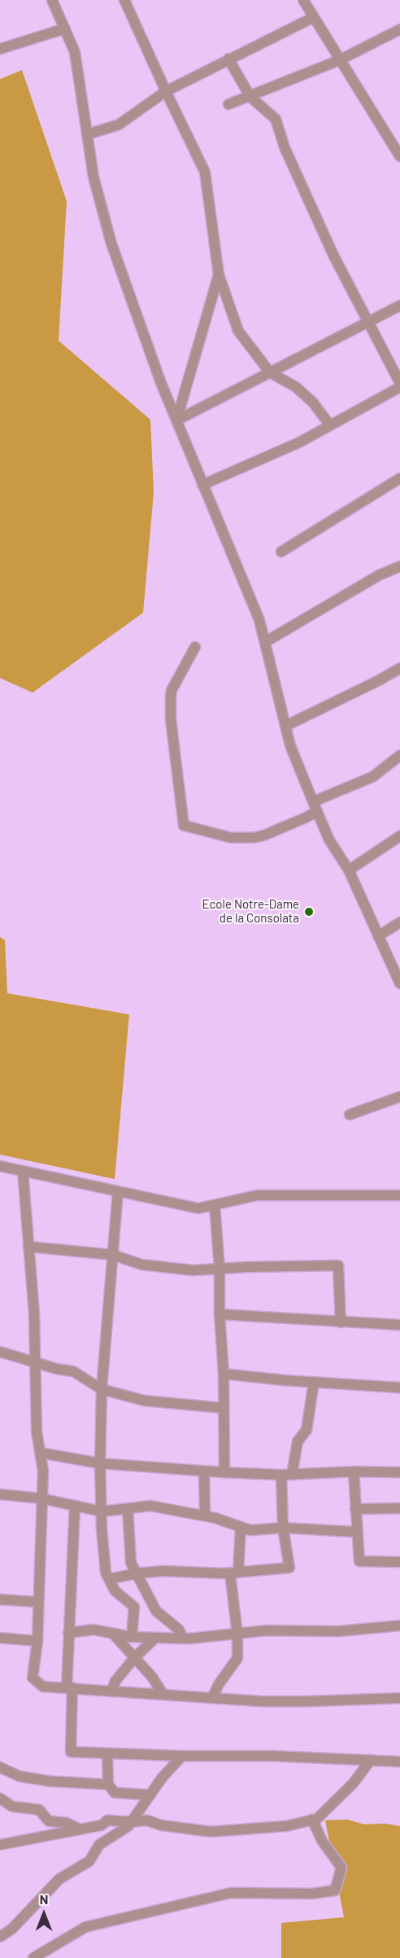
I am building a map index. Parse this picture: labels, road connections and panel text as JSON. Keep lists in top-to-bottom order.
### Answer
{
  "places": ["Ecole Notre-Dame de la Consolata"],
  "north": "top"
}
